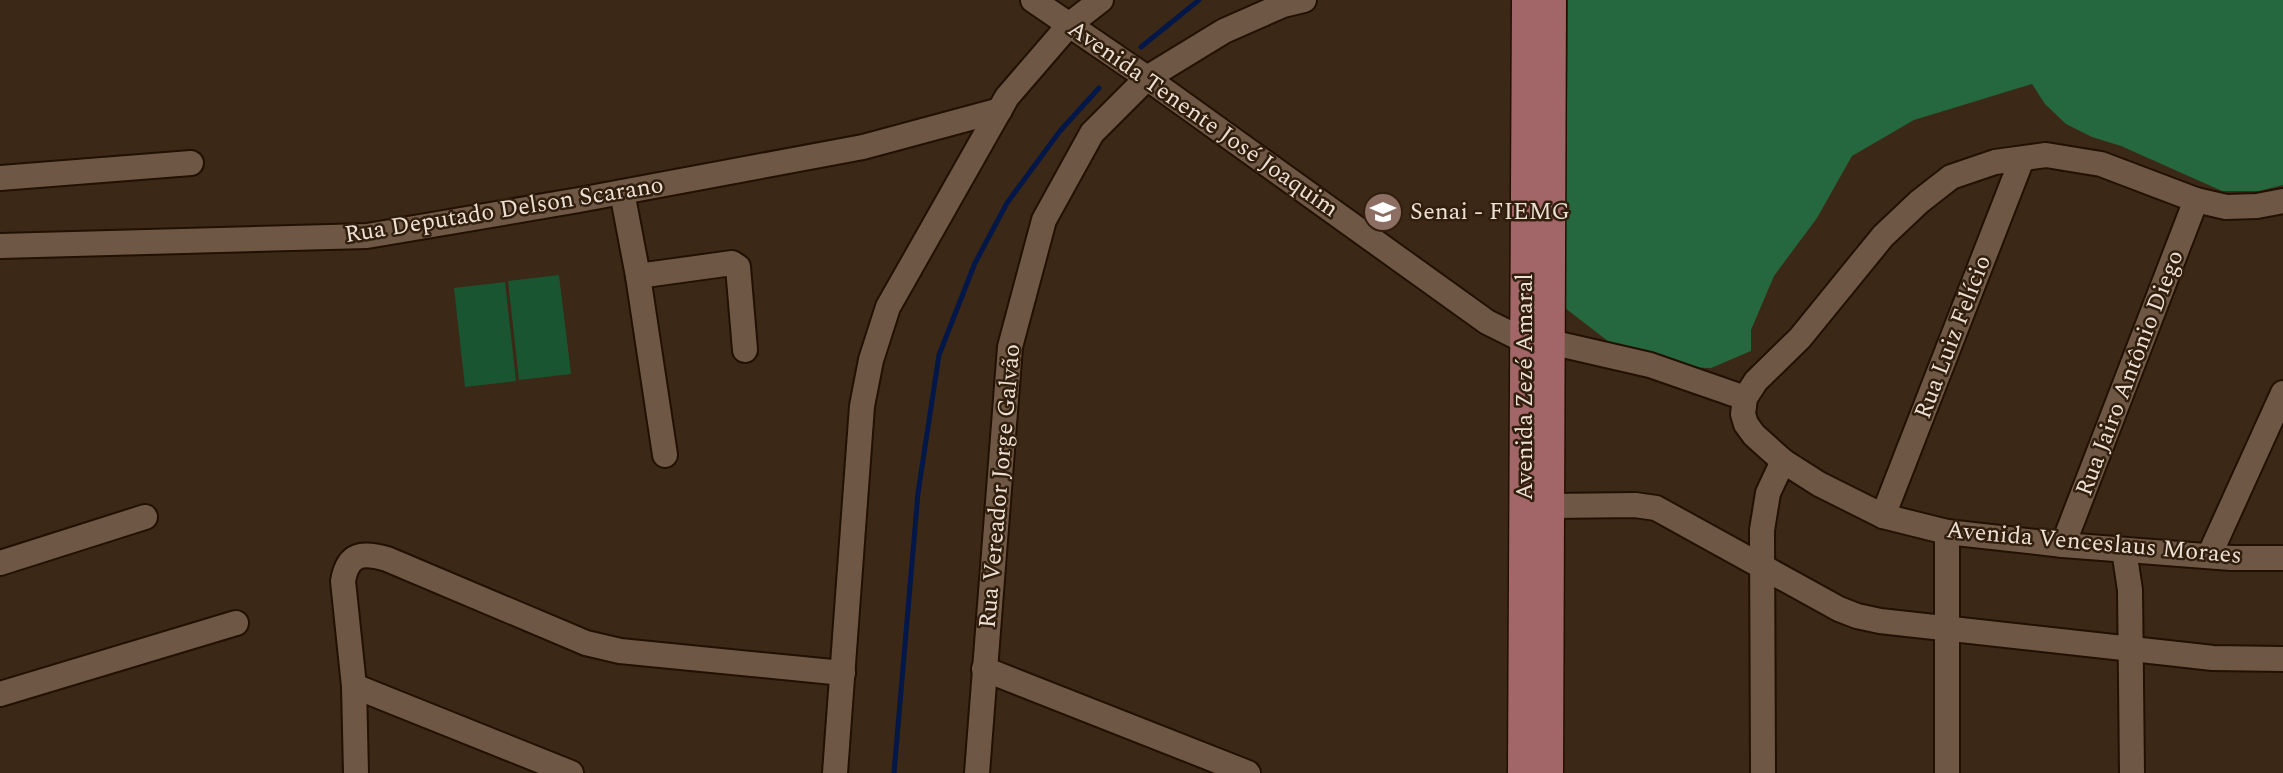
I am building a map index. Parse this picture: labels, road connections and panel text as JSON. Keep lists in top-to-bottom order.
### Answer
{
  "streets": {
    "main road": ["Avenida Zezé Amaral"],
    "street": [
      "Avenida Tenente José Joaquim",
      "Rua Deputado Delson Scarano",
      "Rua Luiz Felício",
      "Rua Jairo Antônio Diego",
      "Rua Vereador Jorge Galvão",
      "Avenida Venceslaus Moraes"
    ]
  },
  "crossings": [
    ["Avenida Tenente José Joaquim", "Avenida Zezé Amaral"],
    ["Avenida Tenente José Joaquim", "Rua Vereador Jorge Galvão"],
    ["Rua Luiz Felício", "Avenida Venceslaus Moraes"],
    ["Rua Jairo Antônio Diego", "Avenida Venceslaus Moraes"]
  ],
  "places": {
    "school or university": ["Senai - FIEMG"]
  }
}
